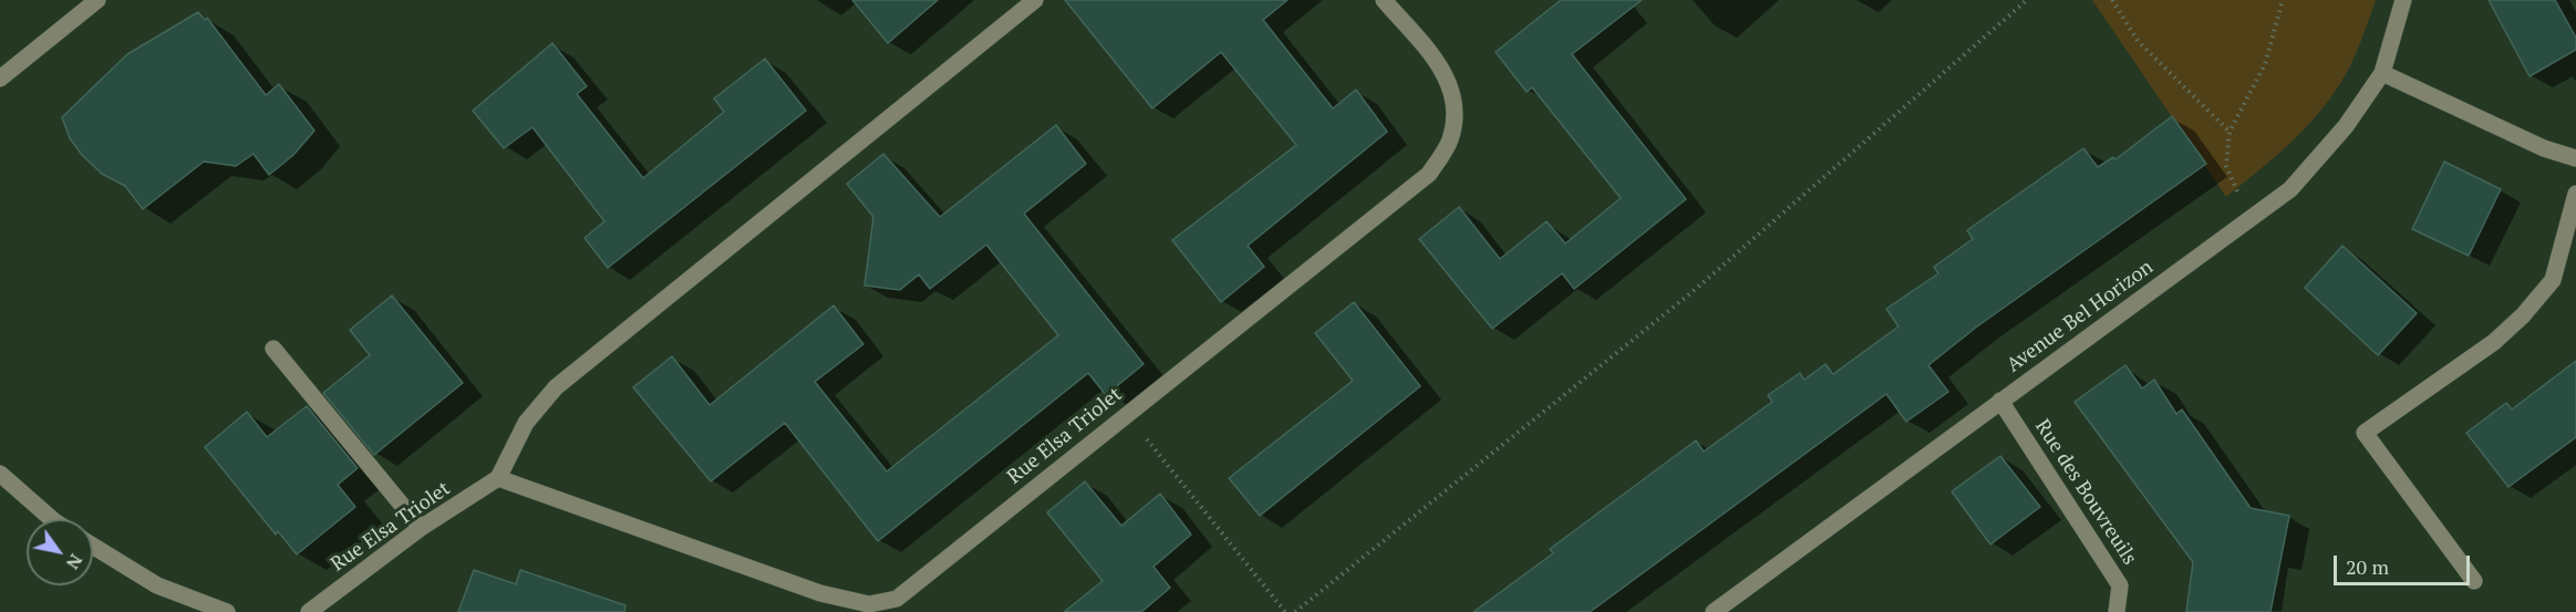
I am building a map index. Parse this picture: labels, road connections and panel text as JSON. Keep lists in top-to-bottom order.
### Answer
{
  "streets": {
    "street": ["Avenue Bel Horizon", "Rue Elsa Triolet", "Rue des Bouvreuils"]
  },
  "crossings": [
    ["Avenue Bel Horizon", "Rue des Bouvreuils"]
  ],
  "scale_bar": "20 m",
  "north": "bottom right"
}
